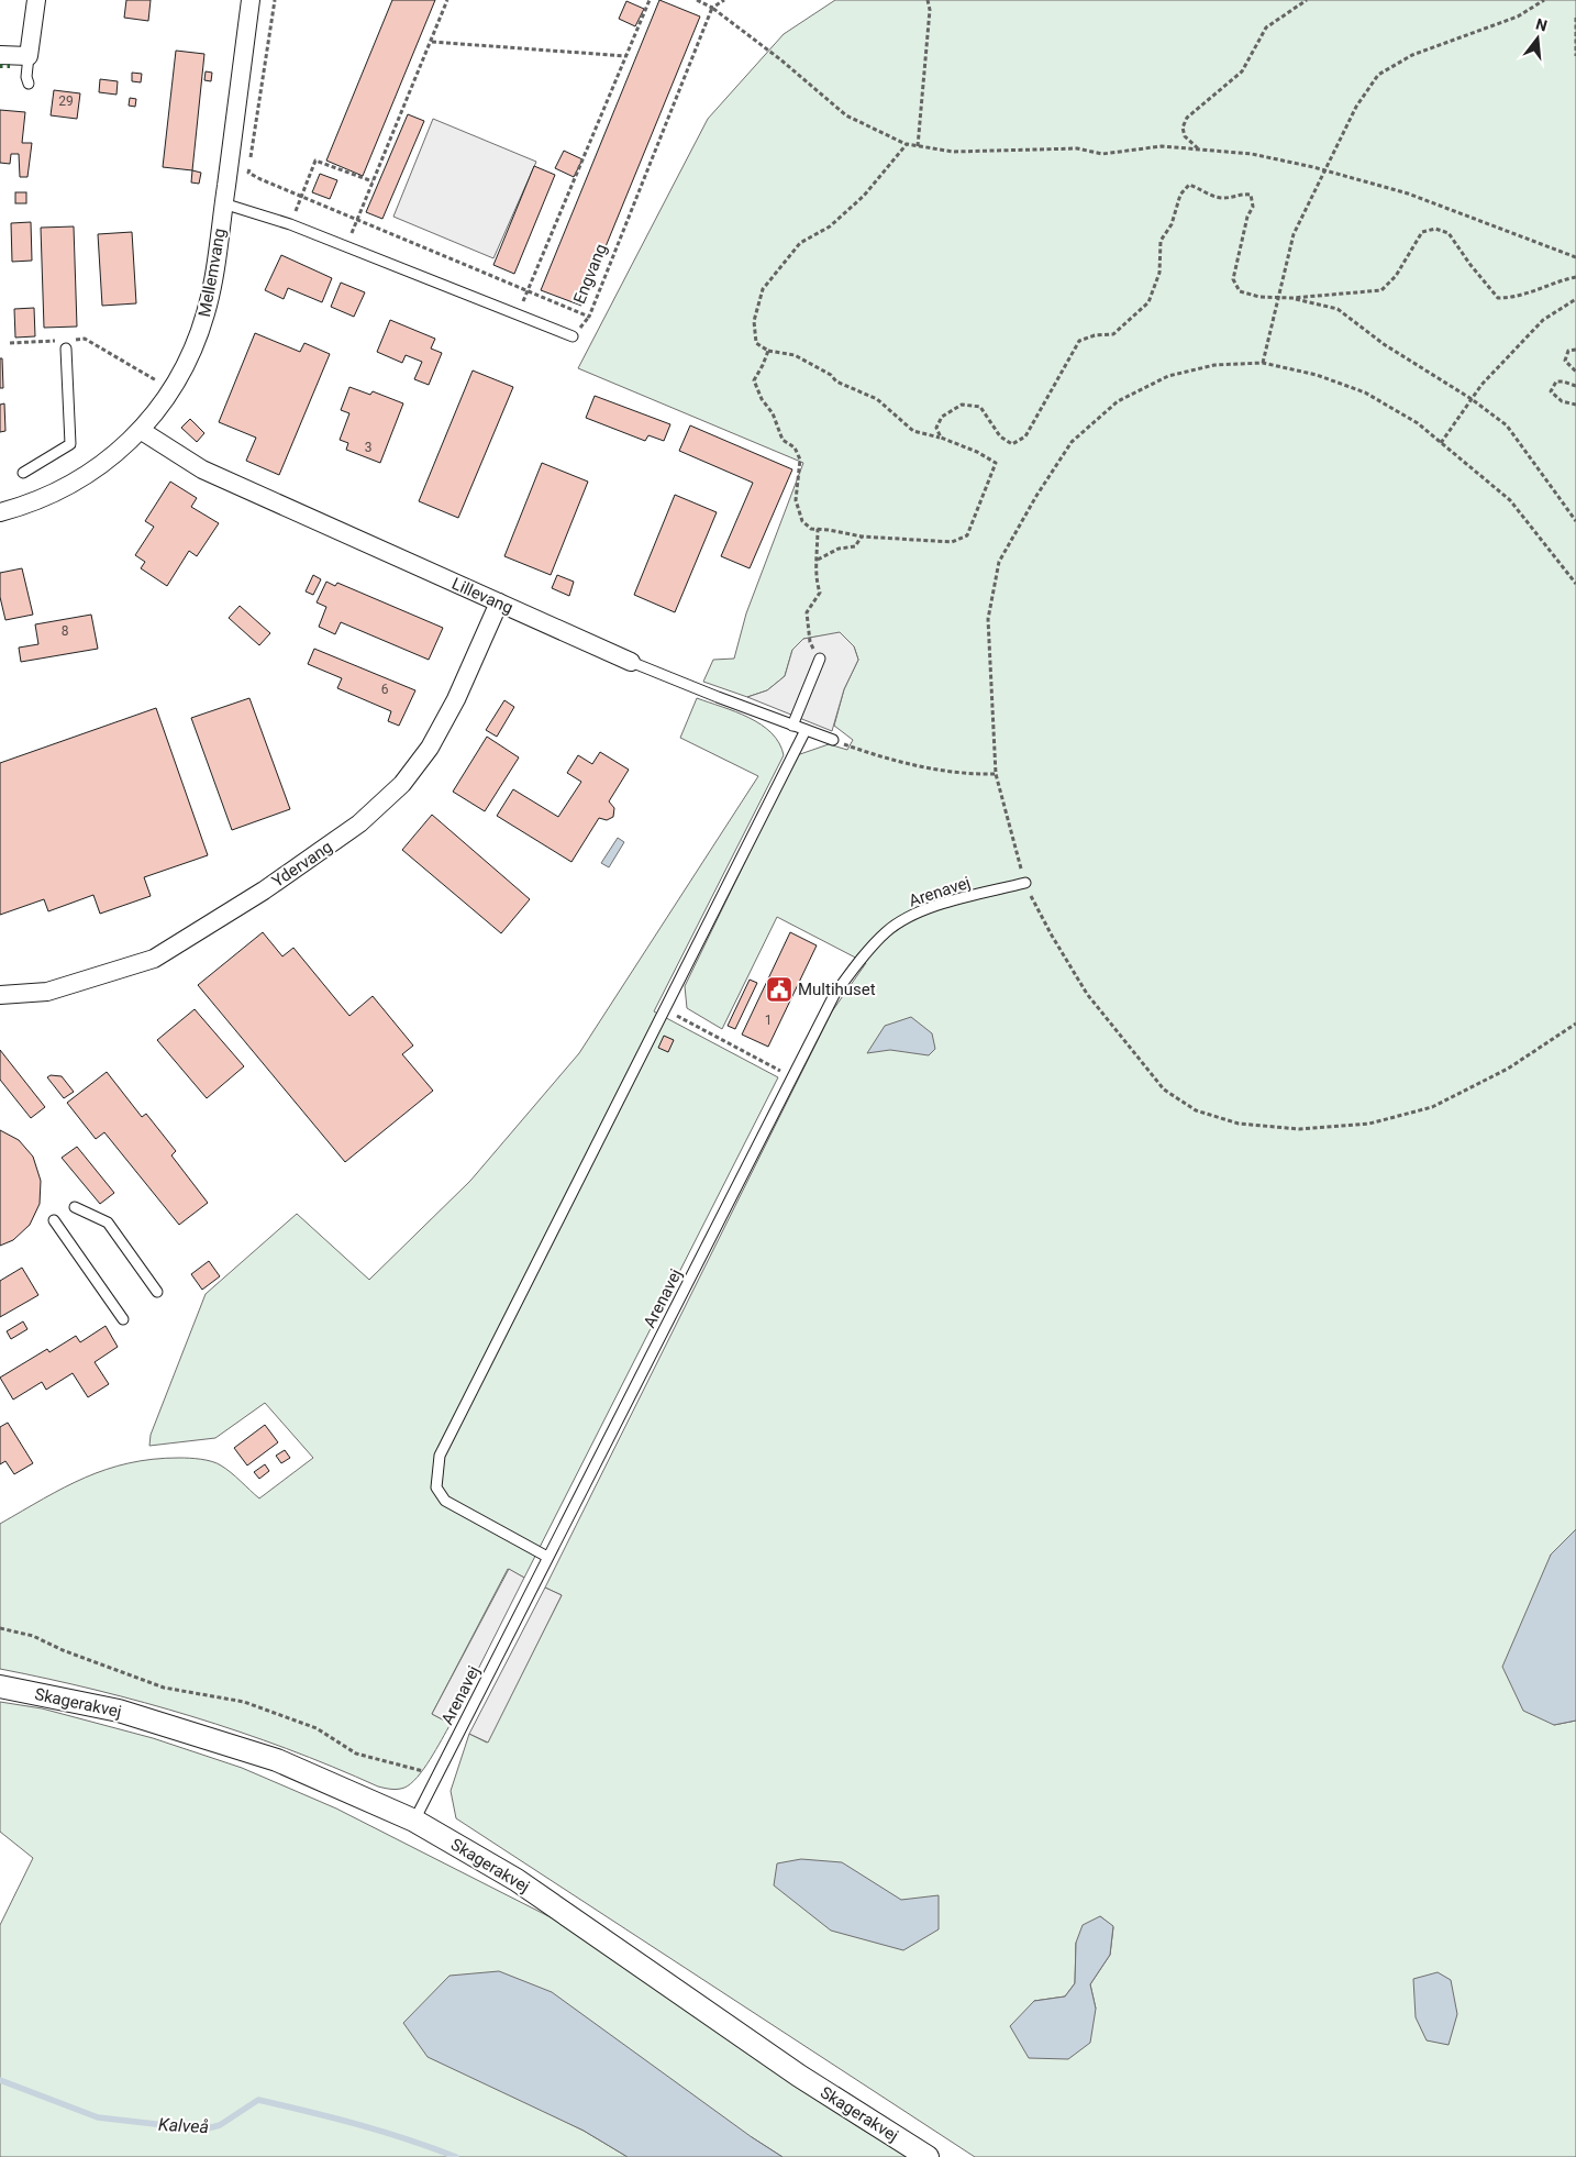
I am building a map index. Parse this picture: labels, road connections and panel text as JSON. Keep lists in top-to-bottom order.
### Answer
{
  "streets": {
    "street": [
      "Mellemvang",
      "Lillevang",
      "Ydervang",
      "Skagerakvej"
    ],
    "lane": ["Arenavej"],
    "path": ["Engvang"]
  },
  "crossings": [
    ["Mellemvang", "Lillevang"],
    ["Lillevang", "Ydervang"],
    ["Arenavej", "Skagerakvej"]
  ],
  "water": ["Kalveå"],
  "places": {
    "public building": ["Multihuset"]
  },
  "house_numbers": [
    "29",
    "3",
    "8",
    "6",
    "1"
  ],
  "north": "top"
}
